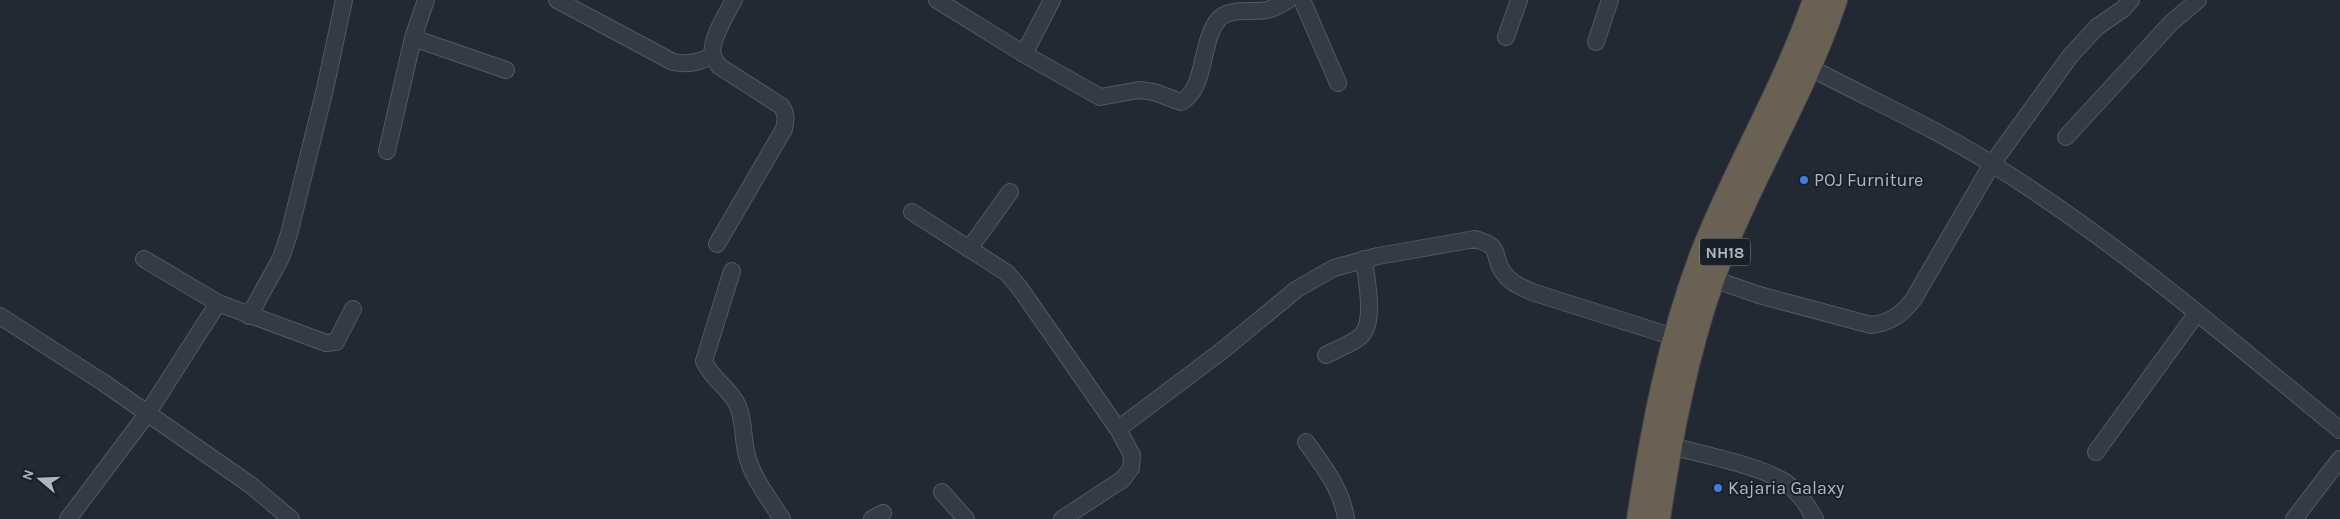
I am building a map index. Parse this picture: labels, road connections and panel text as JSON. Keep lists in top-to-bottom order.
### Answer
{
  "streets": {
    "highway": ["NH18"]
  },
  "places": ["POJ Furniture", "Kajaria Galaxy"],
  "north": "left"
}
